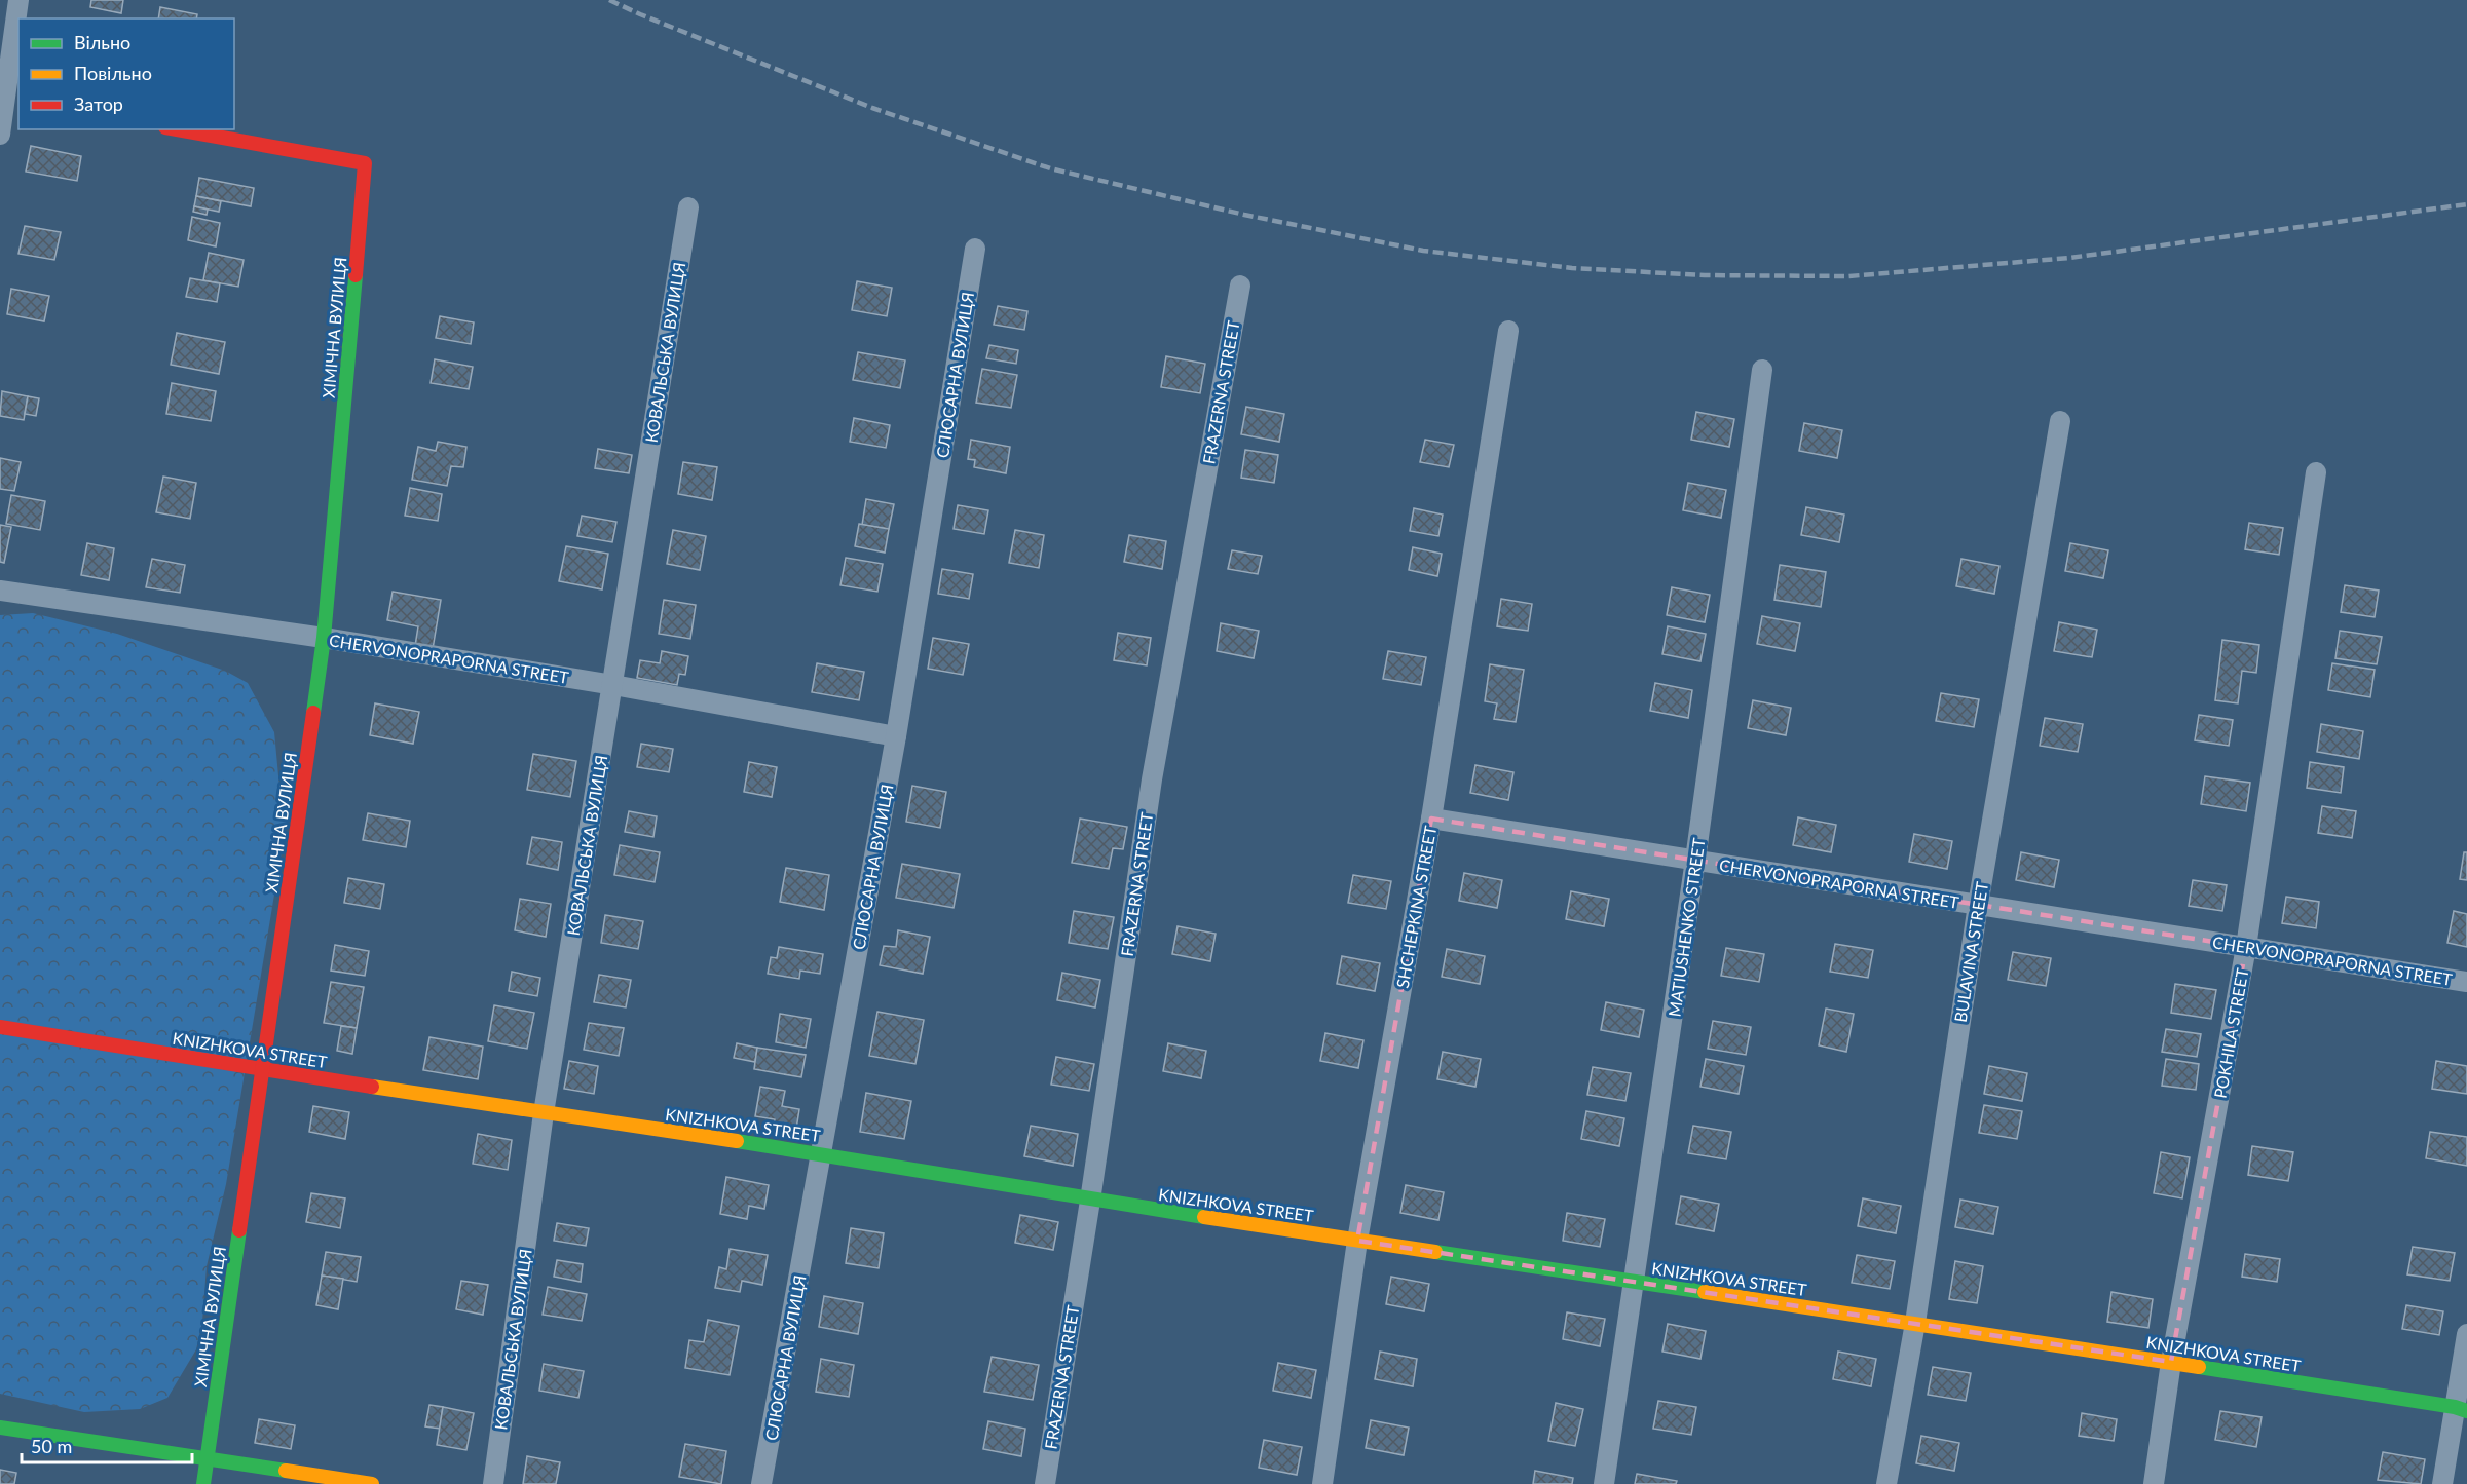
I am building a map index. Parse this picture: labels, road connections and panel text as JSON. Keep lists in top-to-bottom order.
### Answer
{
  "streets": {
    "street": [
      "ХІМІЧНА ВУЛИЦЯ",
      "КОВАЛЬСЬКА ВУЛИЦЯ",
      "СЛЮСАРНА ВУЛИЦЯ",
      "FRAZERNA STREET",
      "CHERVONOPRAPORNA STREET",
      "SHCHEPKINA STREET",
      "MATIUSHENKO STREET",
      "BULAVINA STREET",
      "POKHILA STREET",
      "KNIZHKOVA STREET"
    ]
  },
  "crossings": [
    ["ХІМІЧНА ВУЛИЦЯ", "CHERVONOPRAPORNA STREET"],
    ["ХІМІЧНА ВУЛИЦЯ", "KNIZHKOVA STREET"],
    ["КОВАЛЬСЬКА ВУЛИЦЯ", "CHERVONOPRAPORNA STREET"],
    ["КОВАЛЬСЬКА ВУЛИЦЯ", "KNIZHKOVA STREET"],
    ["СЛЮСАРНА ВУЛИЦЯ", "CHERVONOPRAPORNA STREET"],
    ["СЛЮСАРНА ВУЛИЦЯ", "KNIZHKOVA STREET"],
    ["FRAZERNA STREET", "KNIZHKOVA STREET"],
    ["CHERVONOPRAPORNA STREET", "SHCHEPKINA STREET"],
    ["CHERVONOPRAPORNA STREET", "MATIUSHENKO STREET"],
    ["CHERVONOPRAPORNA STREET", "BULAVINA STREET"],
    ["CHERVONOPRAPORNA STREET", "POKHILA STREET"],
    ["SHCHEPKINA STREET", "KNIZHKOVA STREET"],
    ["MATIUSHENKO STREET", "KNIZHKOVA STREET"],
    ["BULAVINA STREET", "KNIZHKOVA STREET"],
    ["POKHILA STREET", "KNIZHKOVA STREET"]
  ],
  "legend": ["Вільно", "Повільно", "Затор"],
  "scale_bar": "50 m"
}
